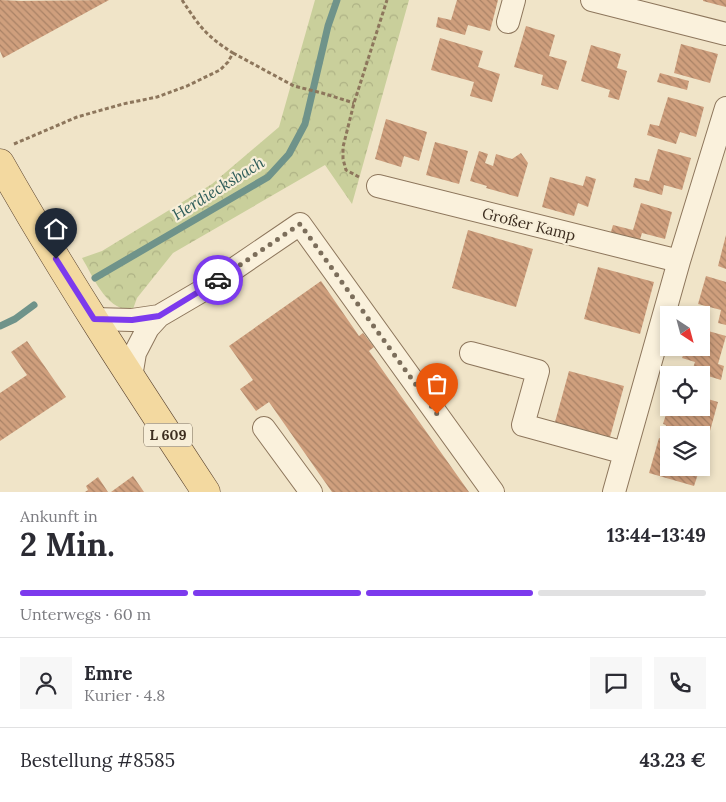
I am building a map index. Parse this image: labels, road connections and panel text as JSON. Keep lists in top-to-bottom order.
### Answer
{
  "streets": {
    "main road": ["L 609"],
    "street": ["Großer Kamp"]
  },
  "water": ["Herdiecksbach"],
  "north": "bottom right",
  "page": {
    "heading": ["2 Min.", "Ankunft in", "13:44–13:49"],
    "panel": [
      "Emre",
      "Kurier · 4.8",
      "Bestellung #8585",
      "43.23 €"
    ],
    "bar": "Unterwegs · 60 m"
  }
}
